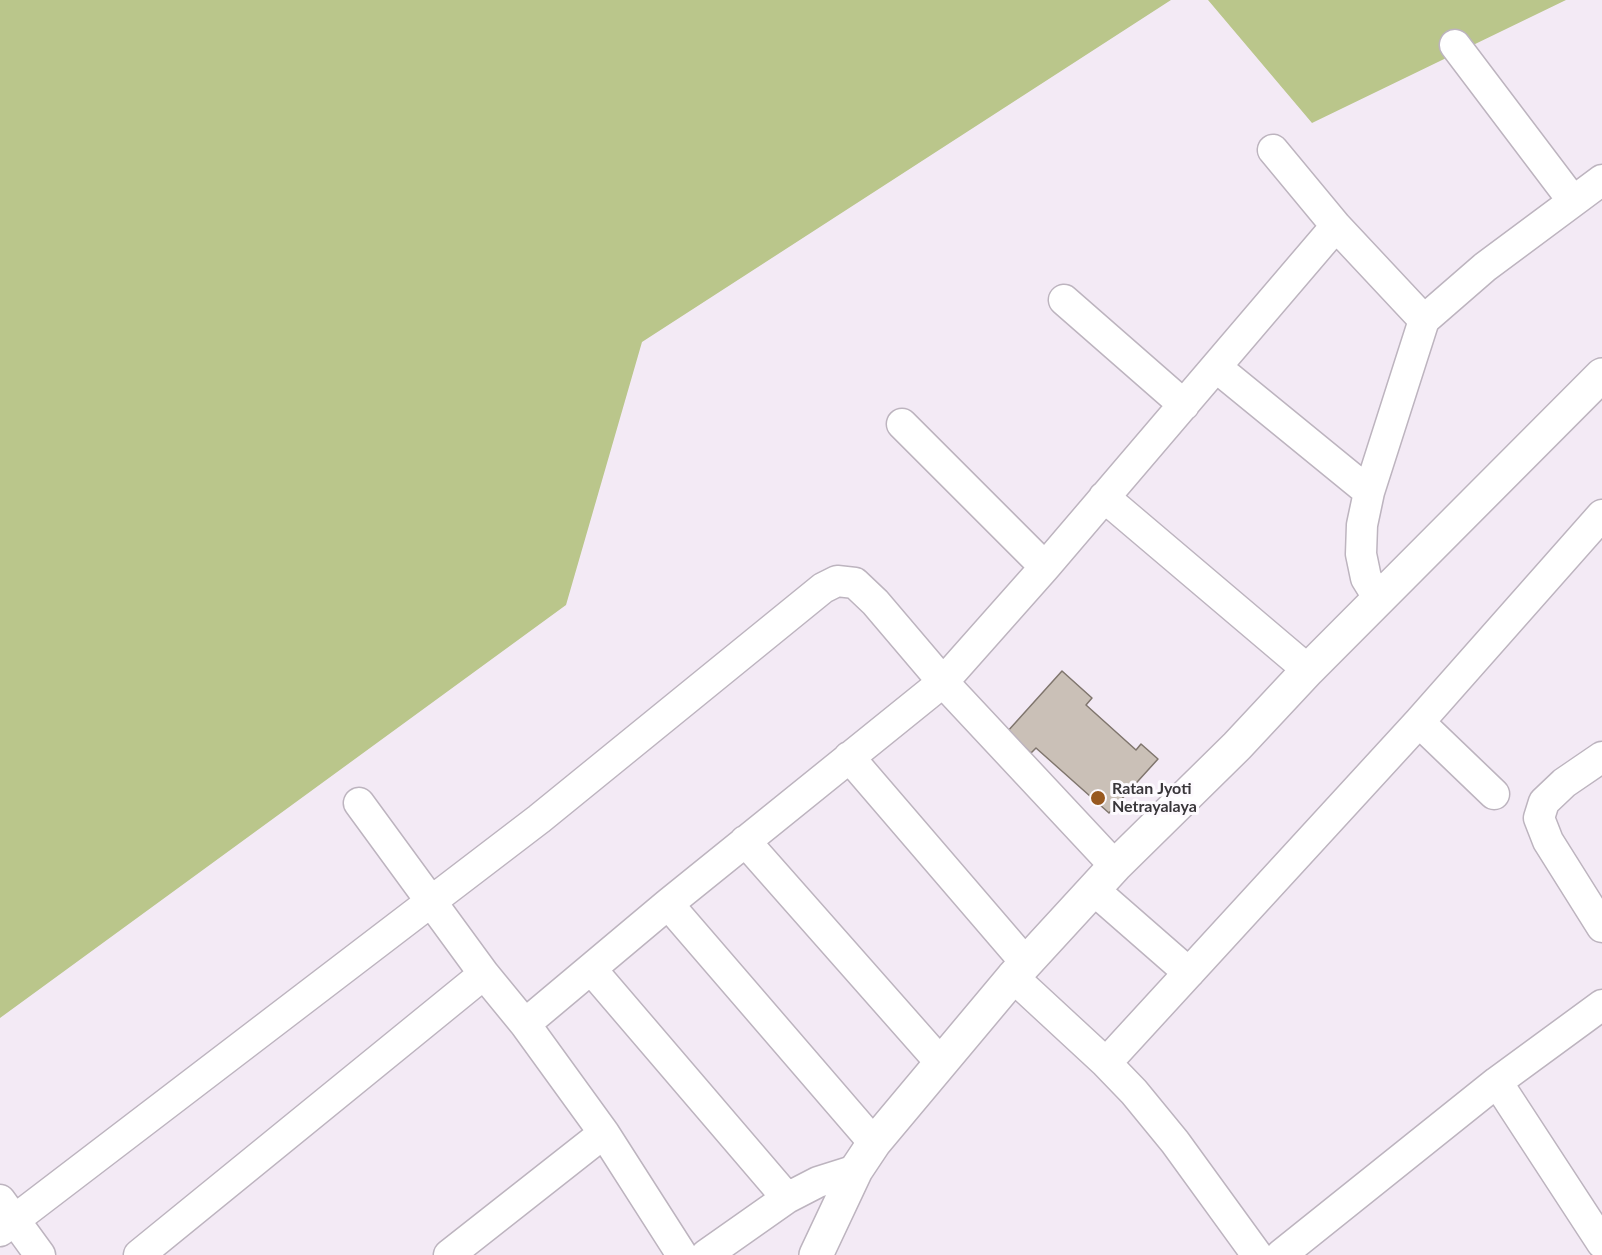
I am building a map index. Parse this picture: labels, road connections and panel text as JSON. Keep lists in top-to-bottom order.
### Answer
{
  "places": ["Ratan Jyoti Netrayalaya"]
}
